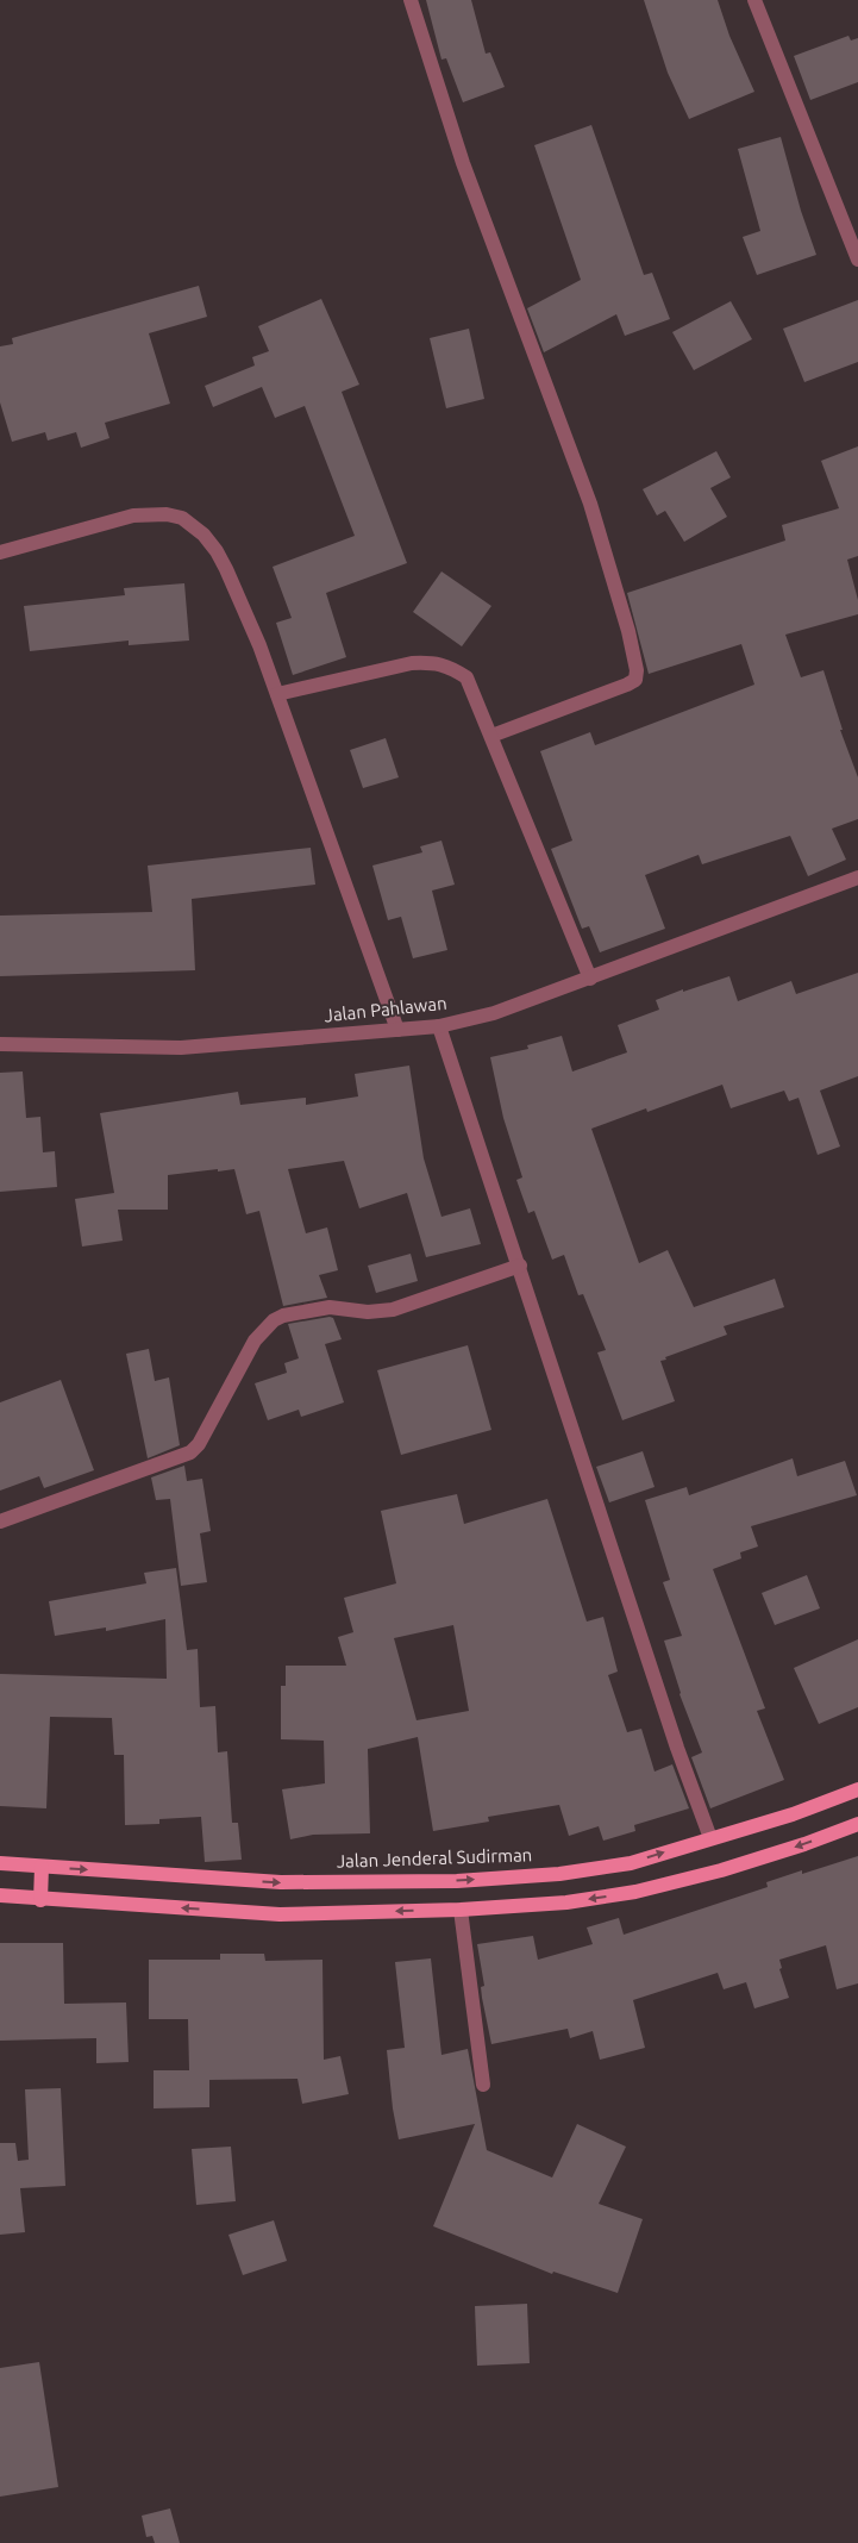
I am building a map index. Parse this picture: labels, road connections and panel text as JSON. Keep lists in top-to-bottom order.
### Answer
{
  "streets": {
    "main road": ["Jalan Jenderal Sudirman"],
    "street": ["Jalan Pahlawan"]
  }
}
